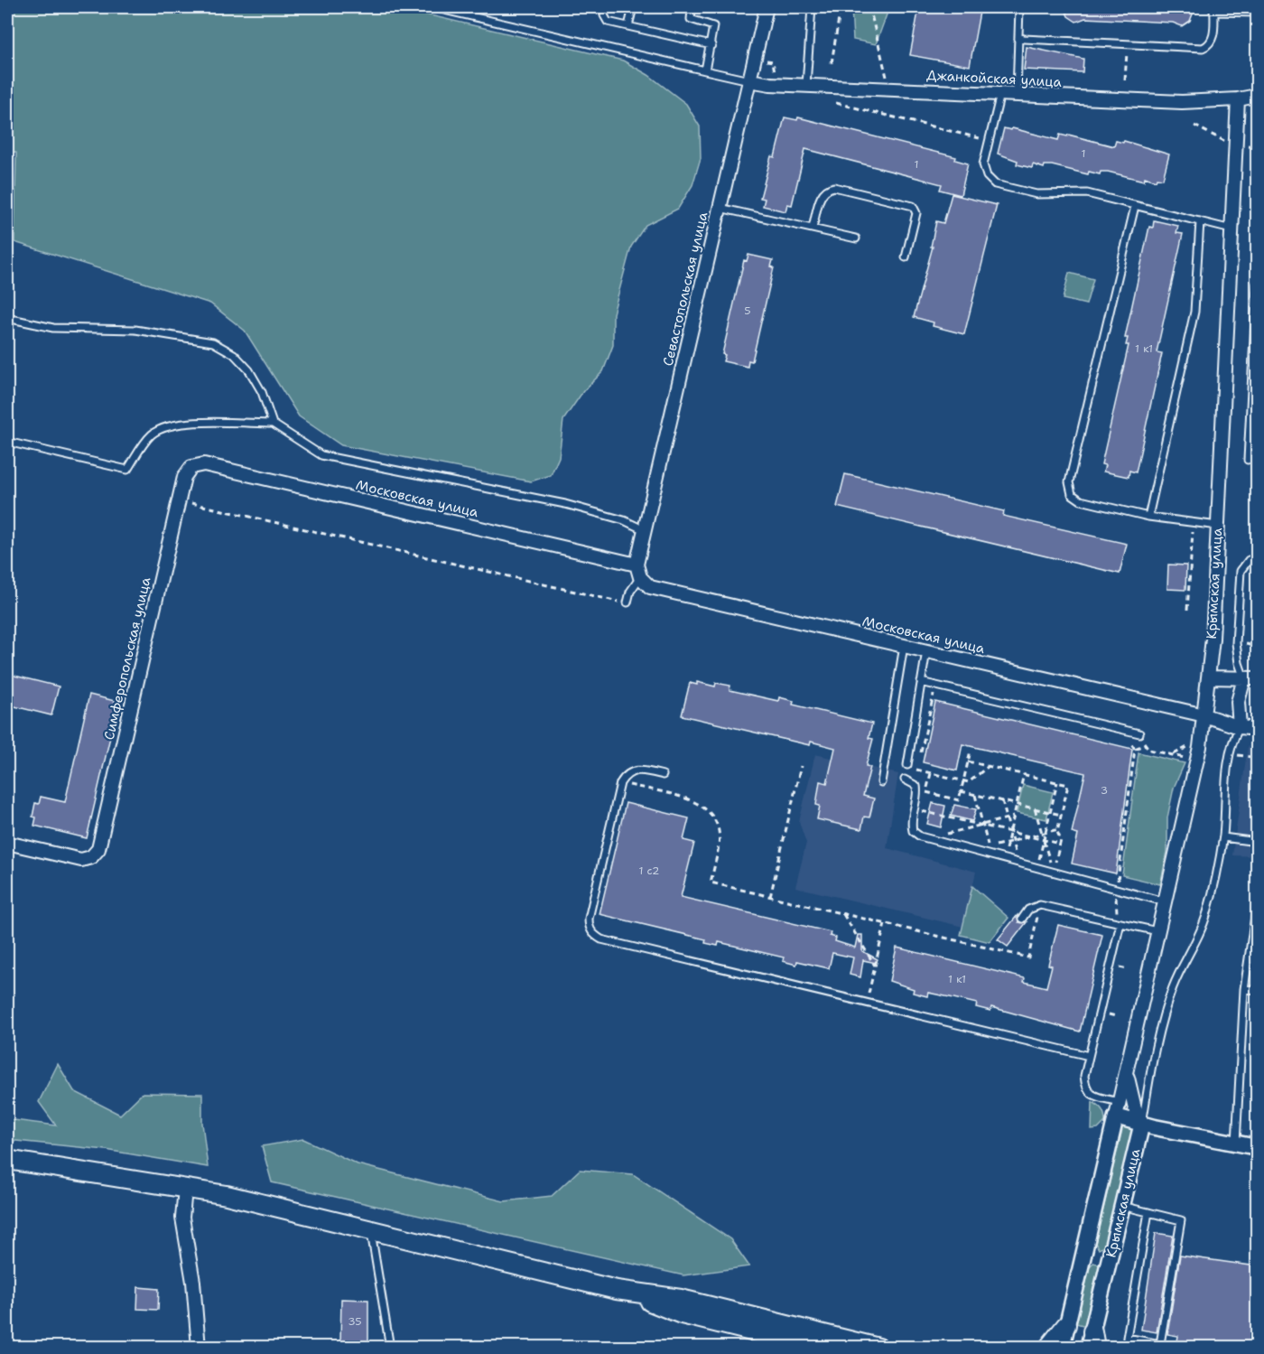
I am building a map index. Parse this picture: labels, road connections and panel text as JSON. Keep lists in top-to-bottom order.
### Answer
{
  "streets": {
    "street": [
      "Джанкойская улица",
      "Севастопольская улица",
      "Московская улица",
      "Крымская улица",
      "Симферопольская улица"
    ]
  },
  "crossings": [
    ["Джанкойская улица", "Севастопольская улица"],
    ["Джанкойская улица", "Крымская улица"],
    ["Севастопольская улица", "Московская улица"],
    ["Московская улица", "Крымская улица"],
    ["Московская улица", "Симферопольская улица"]
  ],
  "house_numbers": [
    "1",
    "1",
    "5",
    "1 к1",
    "3",
    "1 с2",
    "1 к1",
    "35"
  ]
}
